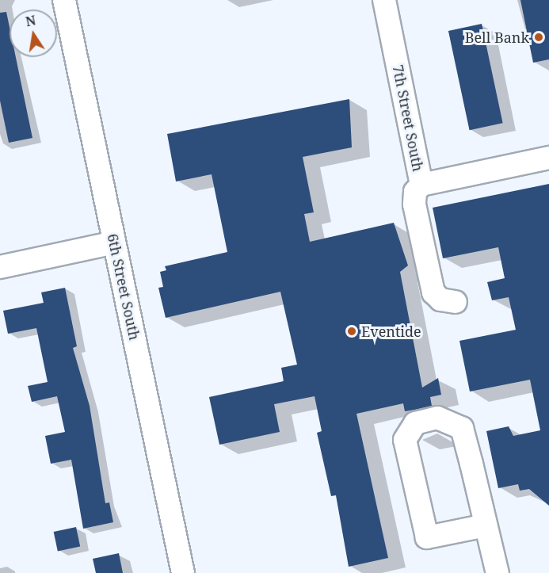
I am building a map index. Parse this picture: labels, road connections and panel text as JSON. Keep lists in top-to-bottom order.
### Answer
{
  "streets": {
    "street": ["7th Street South", "6th Street South"]
  },
  "places": ["Bell Bank", "Eventide"],
  "north": "top"
}
